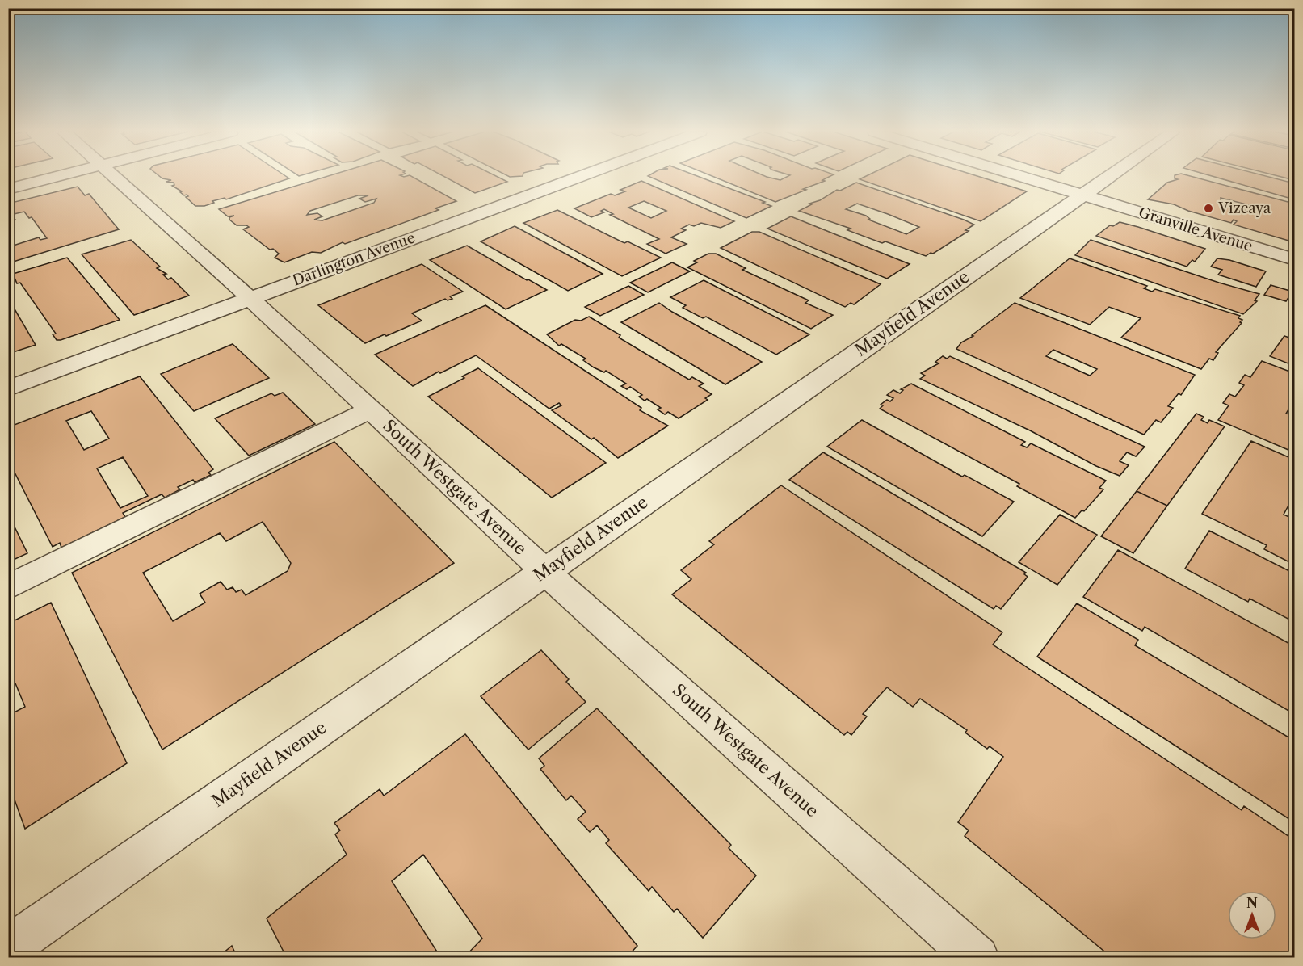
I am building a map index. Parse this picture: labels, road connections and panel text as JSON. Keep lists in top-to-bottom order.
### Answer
{
  "streets": {
    "street": [
      "Granville Avenue",
      "Darlington Avenue",
      "Mayfield Avenue",
      "South Westgate Avenue"
    ]
  },
  "crossings": [
    ["Granville Avenue", "Mayfield Avenue"],
    ["Darlington Avenue", "South Westgate Avenue"],
    ["Mayfield Avenue", "South Westgate Avenue"]
  ],
  "places": ["Vizcaya"],
  "north": "top"
}
